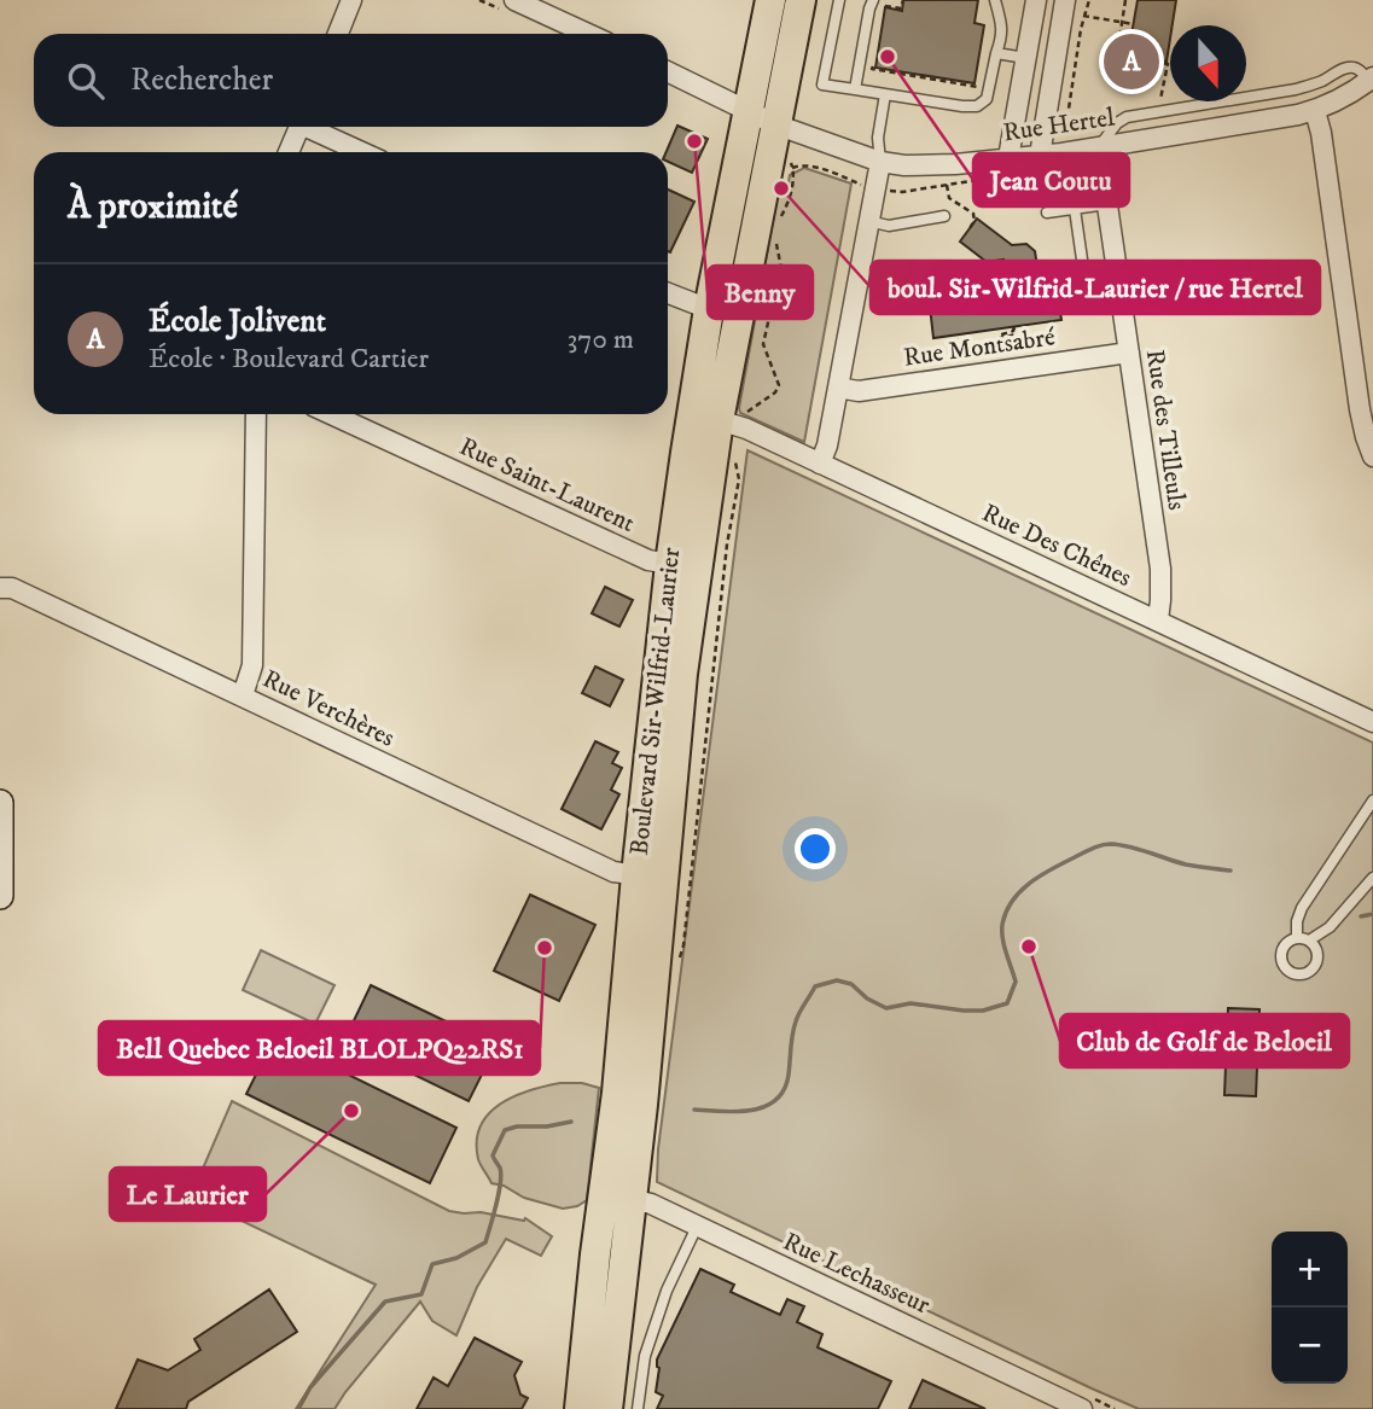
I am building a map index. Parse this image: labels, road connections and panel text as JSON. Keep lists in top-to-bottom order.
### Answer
{
  "streets": {
    "main road": ["Boulevard Sir-Wilfrid-Laurier"],
    "street": [
      "Rue Hertel",
      "Rue Montsabré",
      "Rue des Tilleuls",
      "Rue Saint-Laurent",
      "Rue Des Chênes",
      "Rue Verchères",
      "Rue Lechasseur"
    ]
  },
  "crossings": [
    ["Rue Hertel", "Rue des Tilleuls"],
    ["Rue Hertel", "Boulevard Sir-Wilfrid-Laurier"],
    ["Rue Montsabré", "Rue des Tilleuls"],
    ["Rue des Tilleuls", "Rue Des Chênes"],
    ["Rue Saint-Laurent", "Boulevard Sir-Wilfrid-Laurier"],
    ["Rue Des Chênes", "Boulevard Sir-Wilfrid-Laurier"],
    ["Boulevard Sir-Wilfrid-Laurier", "Rue Verchères"],
    ["Boulevard Sir-Wilfrid-Laurier", "Rue Lechasseur"]
  ],
  "places": [
    "Jean Coutu",
    "Benny",
    "boul. Sir-Wilfrid-Laurier / rue Hertel",
    "Club de Golf de Beloeil",
    "Bell Quebec Beloeil BLOLPQ22RS1",
    "Le Laurier"
  ],
  "north": "bottom",
  "page": {
    "pins": "A",
    "search": "Rechercher",
    "heading": "À proximité",
    "list": [
      {
        "mark": "A",
        "name": "École Jolivent",
        "note": "École · Boulevard Cartier",
        "value": "370 m"
      }
    ],
    "map_buttons": ["+", "−"]
  }
}
